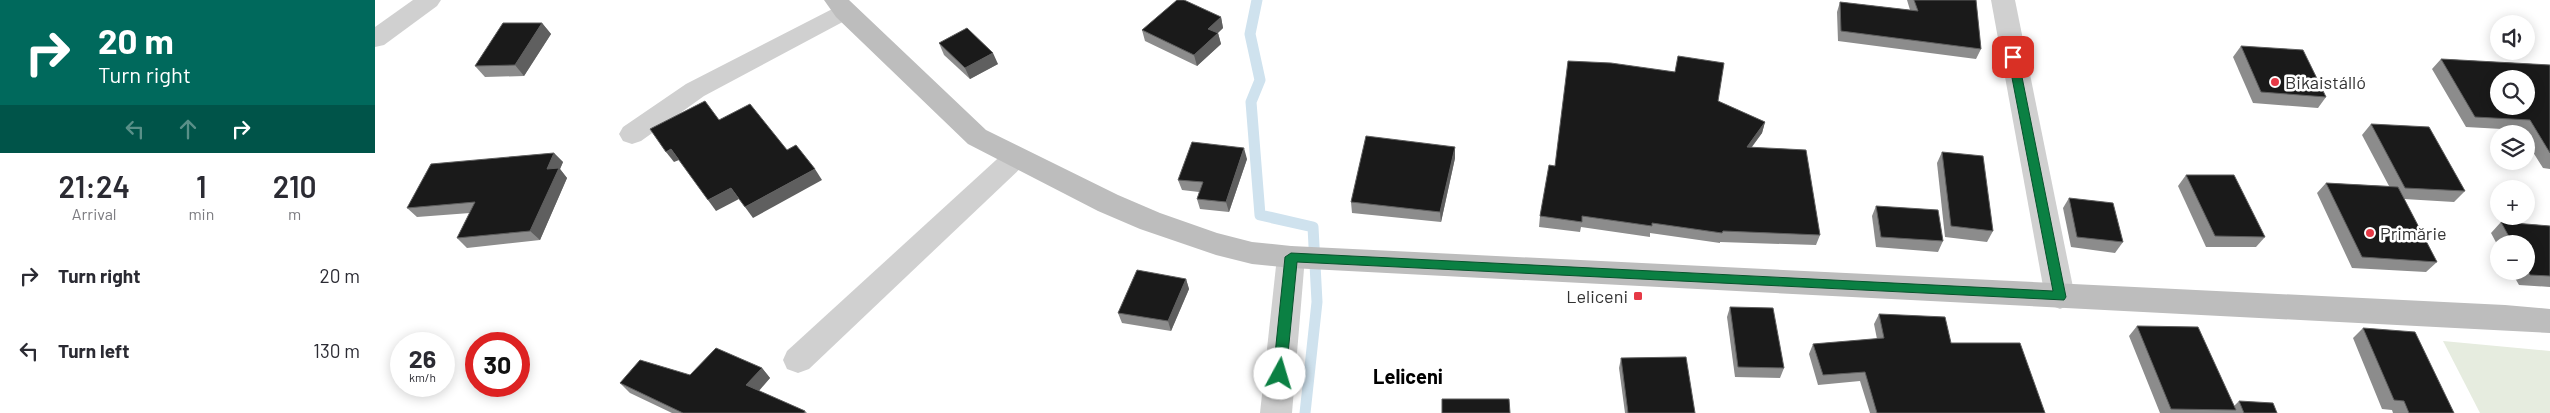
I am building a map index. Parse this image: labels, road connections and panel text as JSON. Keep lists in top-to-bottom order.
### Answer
{
  "districts": ["Leliceni"],
  "places": {
    "other": ["Bikaistálló", "Primărie"],
    "transit": ["Leliceni"]
  },
  "page": {
    "turn": ["20 m", "Turn right"],
    "map_buttons": ["+", "−"],
    "eta": [
      "21:24",
      "Arrival",
      "1",
      "min",
      "210",
      "m"
    ],
    "list": [
      {
        "name": "Turn right",
        "value": "20 m"
      },
      {
        "name": "Turn left",
        "value": "130 m"
      }
    ],
    "speed": "26 km/h",
    "limit": "30"
  }
}
